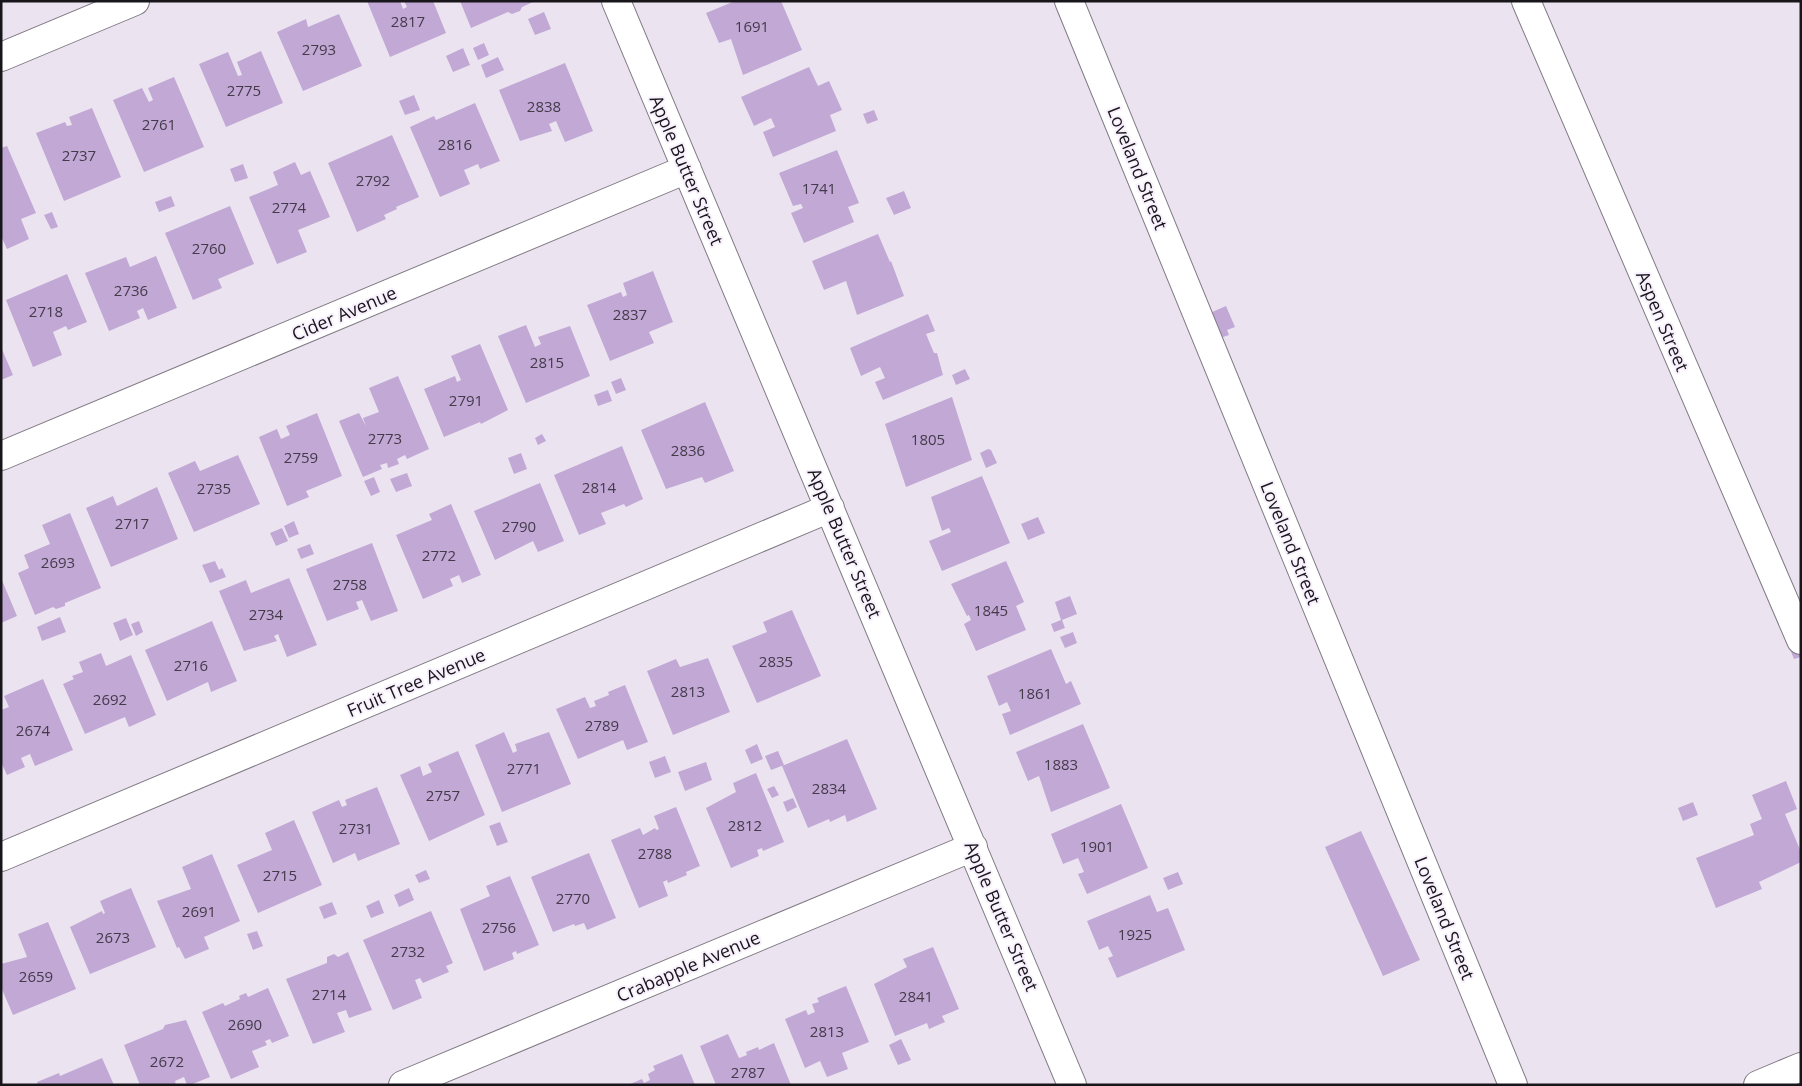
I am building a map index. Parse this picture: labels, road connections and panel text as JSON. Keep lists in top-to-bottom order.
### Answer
{
  "streets": {
    "main road": [
      "Loveland Street",
      "Apple Butter Street",
      "Cider Avenue",
      "Aspen Street",
      "Fruit Tree Avenue",
      "Crabapple Avenue"
    ]
  },
  "crossings": [
    ["Apple Butter Street", "Cider Avenue"],
    ["Apple Butter Street", "Fruit Tree Avenue"],
    ["Apple Butter Street", "Crabapple Avenue"]
  ],
  "house_numbers": [
    "2817",
    "1691",
    "2793",
    "2775",
    "2838",
    "2761",
    "2816",
    "2737",
    "2792",
    "1741",
    "2774",
    "2760",
    "2736",
    "2718",
    "2837",
    "2815",
    "2791",
    "2773",
    "1805",
    "2836",
    "2759",
    "2814",
    "2735",
    "2717",
    "2790",
    "2772",
    "2693",
    "2758",
    "1845",
    "2734",
    "2835",
    "2716",
    "2813",
    "1861",
    "2692",
    "2789",
    "2674",
    "1883",
    "2771",
    "2834",
    "2757",
    "2812",
    "2731",
    "1901",
    "2788",
    "2715",
    "2770",
    "2691",
    "2756",
    "1925",
    "2673",
    "2732",
    "2659",
    "2714",
    "2841",
    "2690",
    "2813",
    "2672",
    "2787"
  ]
}
